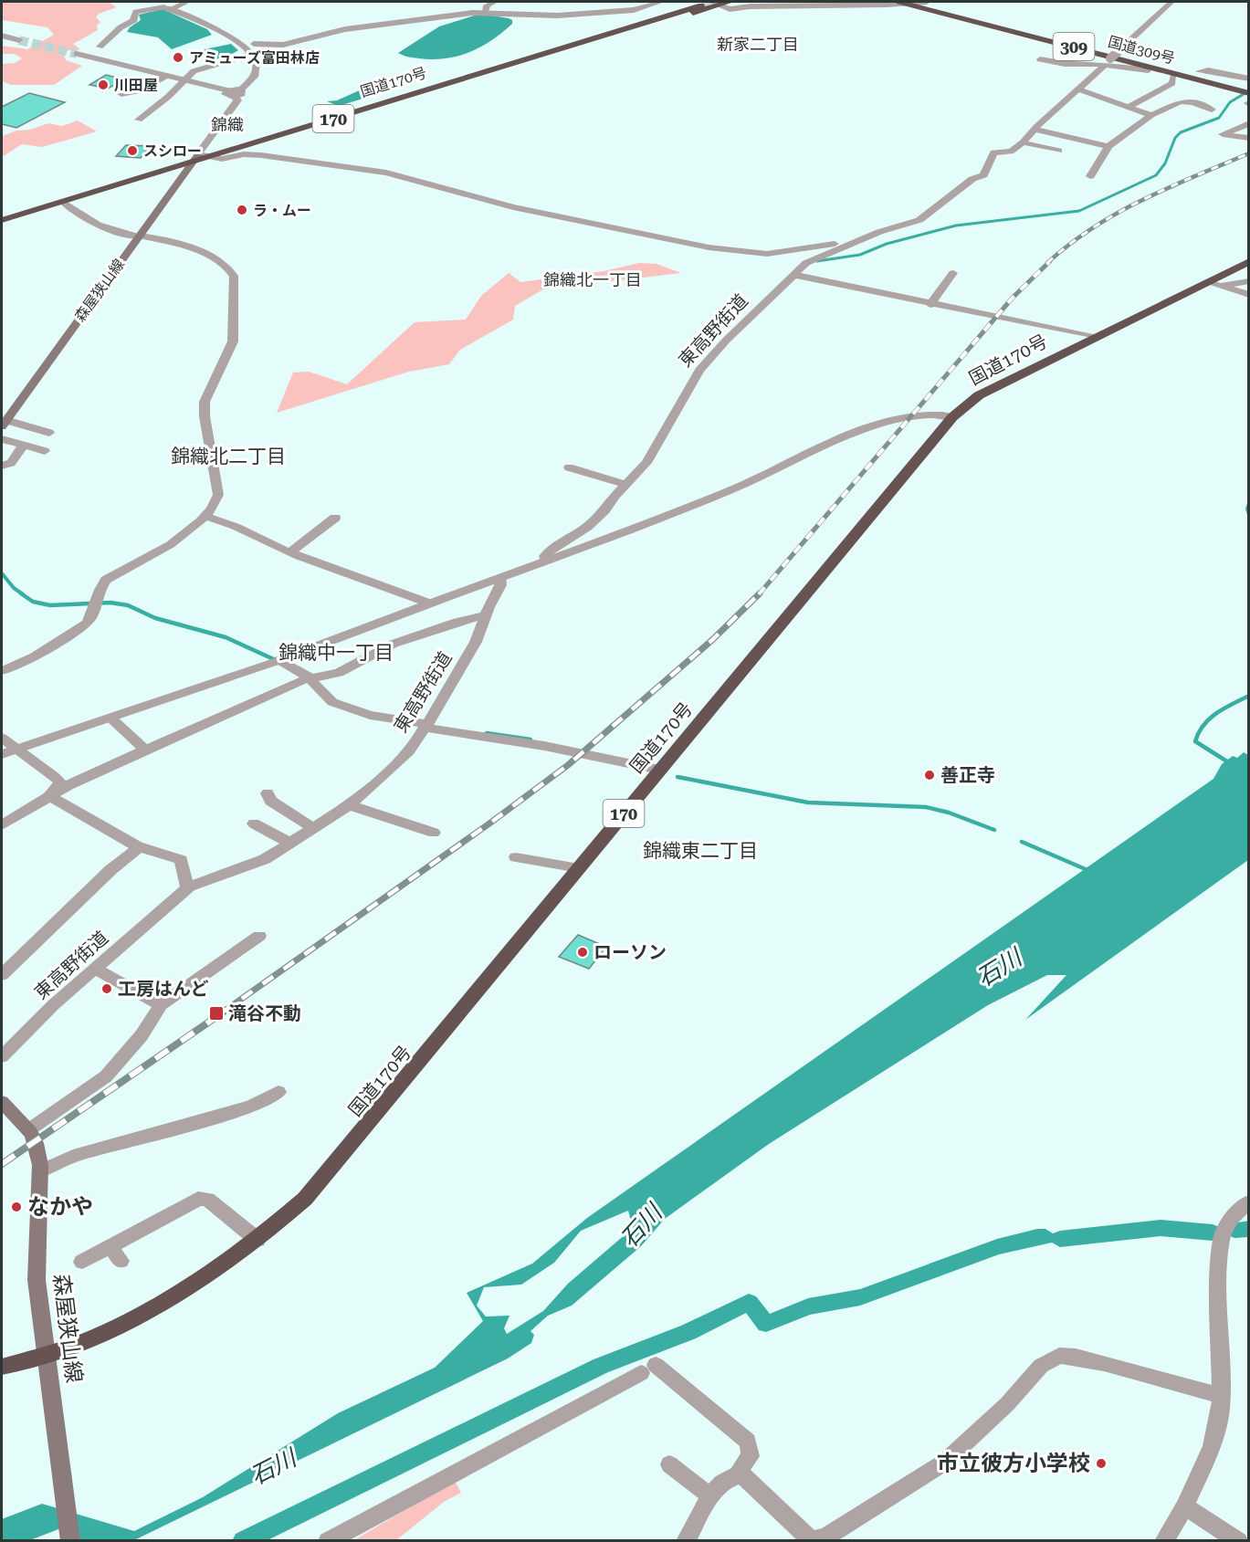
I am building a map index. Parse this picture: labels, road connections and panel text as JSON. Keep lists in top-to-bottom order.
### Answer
{
  "streets": {
    "highway": [
      "309",
      "国道309号",
      "国道170号",
      "170"
    ],
    "main road": ["森屋狭山線"],
    "street": ["東高野街道"]
  },
  "crossings": [
    ["309", "国道309号"],
    ["国道170号", "森屋狭山線"]
  ],
  "districts": [
    "新家二丁目",
    "錦織",
    "錦織北一丁目",
    "錦織北二丁目",
    "錦織中一丁目",
    "錦織東二丁目"
  ],
  "water": ["石川"],
  "places": {
    "other": [
      "アミューズ富田林店",
      "川田屋",
      "スシロー",
      "ラ・ムー",
      "善正寺",
      "ローソン",
      "工房はんど",
      "なかや",
      "市立彼方小学校"
    ],
    "transit": ["滝谷不動"]
  }
}
